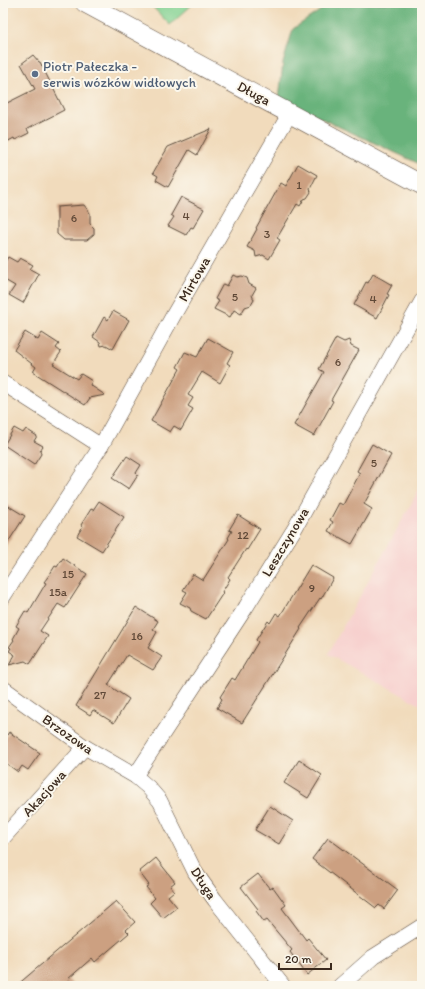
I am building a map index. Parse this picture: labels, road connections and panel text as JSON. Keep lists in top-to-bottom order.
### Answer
{
  "streets": {
    "street": [
      "Długa",
      "Mirtowa",
      "Leszczynowa",
      "Brzozowa",
      "Akacjowa"
    ]
  },
  "crossings": [
    ["Długa", "Mirtowa"],
    ["Długa", "Leszczynowa"],
    ["Długa", "Brzozowa"],
    ["Leszczynowa", "Brzozowa"],
    ["Brzozowa", "Akacjowa"]
  ],
  "places": ["Piotr Pałeczka - serwis wózków widłowych"],
  "house_numbers": [
    "1",
    "4",
    "6",
    "3",
    "5",
    "4",
    "6",
    "5",
    "12",
    "15",
    "9",
    "15a",
    "16",
    "27"
  ],
  "scale_bar": "20 m"
}
